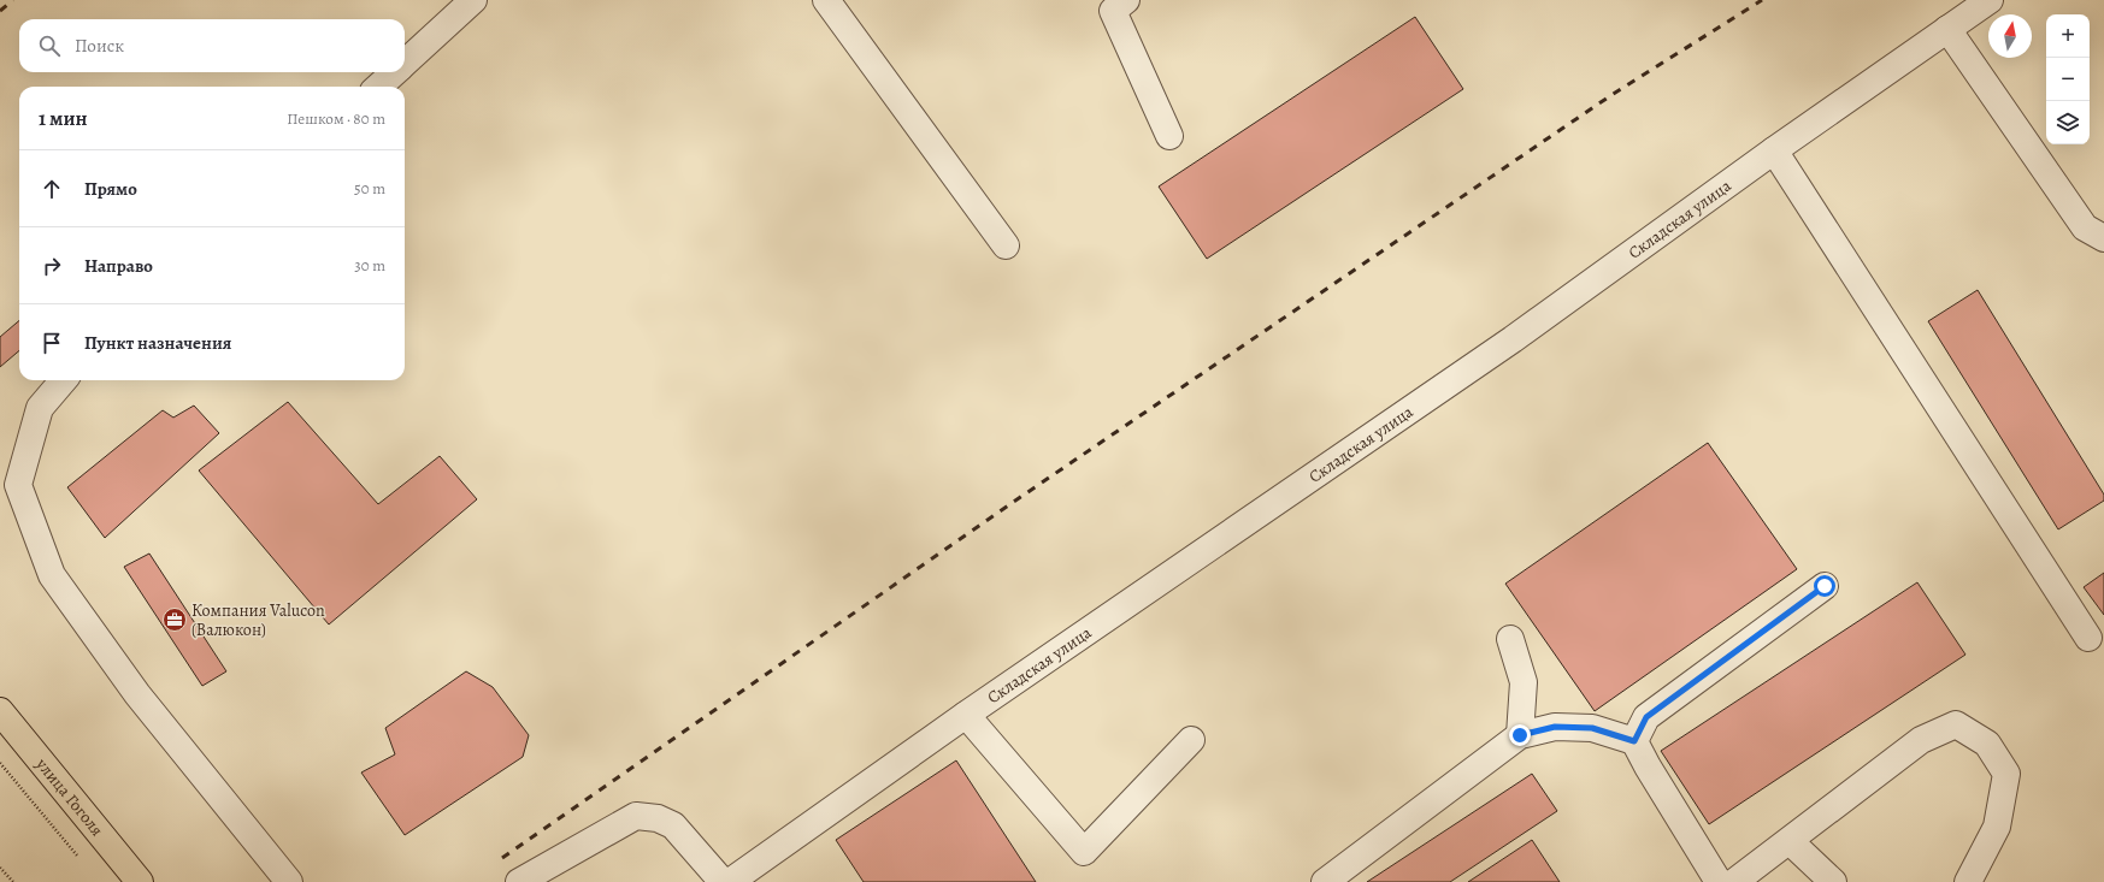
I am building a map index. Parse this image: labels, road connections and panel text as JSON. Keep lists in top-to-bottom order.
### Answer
{
  "streets": {
    "highway": ["улица Гоголя"],
    "street": ["Складская улица"]
  },
  "places": {
    "office": ["Компания Valucon (Валюкон)"]
  },
  "north": "top",
  "page": {
    "map_buttons": ["+", "−"],
    "search": "Поиск",
    "heading": ["1 мин", "Пешком · 80 m"],
    "list": [
      ["Прямо", "50 m"],
      ["Направо", "30 m"],
      "Пункт назначения"
    ]
  }
}
